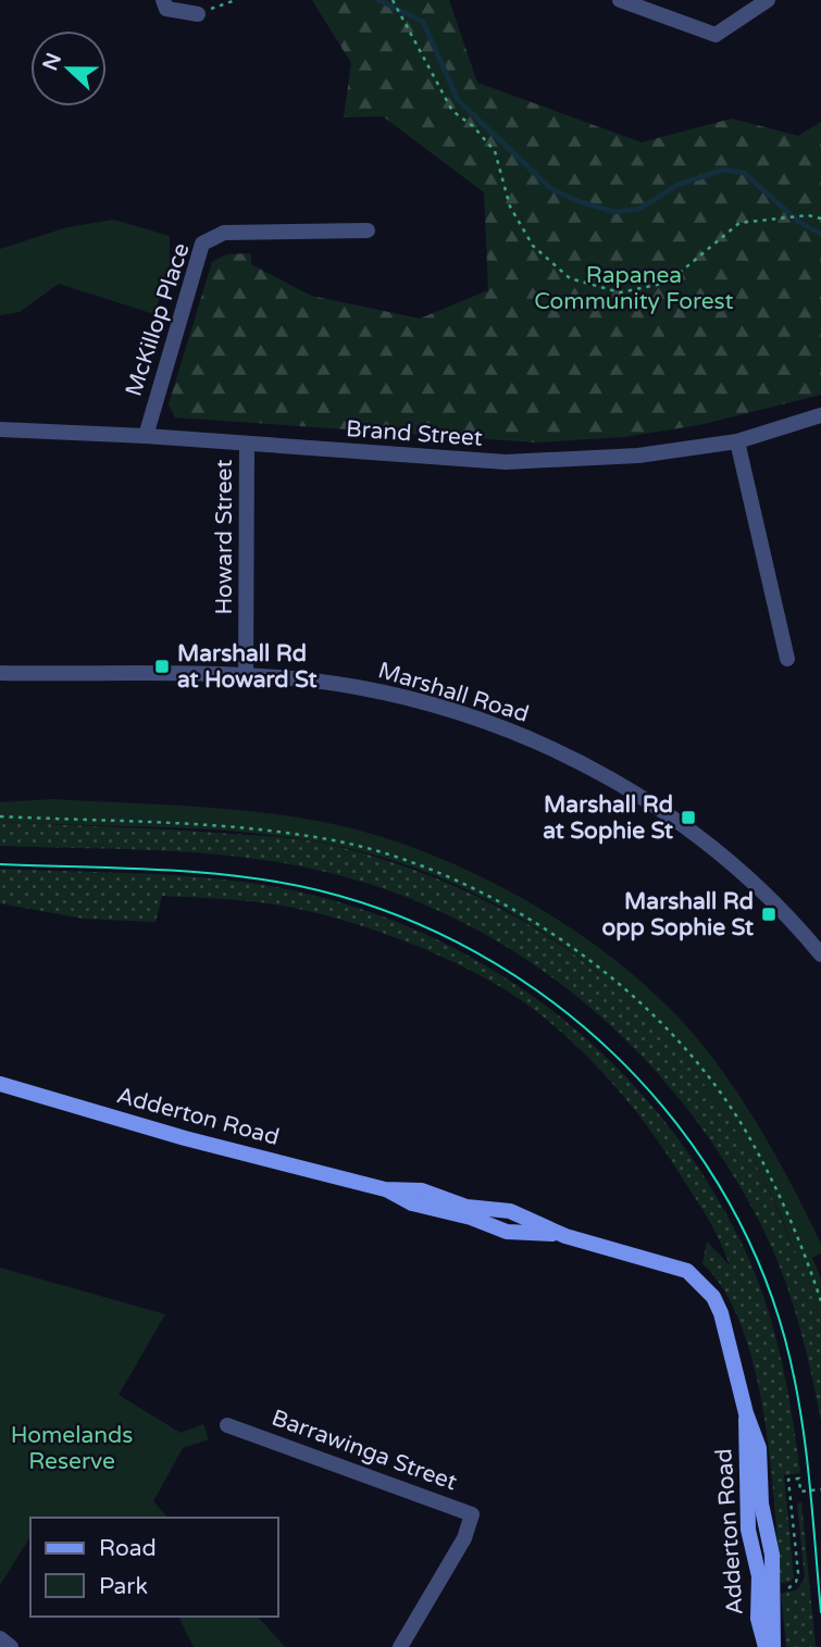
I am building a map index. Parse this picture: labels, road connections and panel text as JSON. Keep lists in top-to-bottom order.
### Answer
{
  "streets": {
    "main road": ["Adderton Road"],
    "street": [
      "McKillop Place",
      "Brand Street",
      "Howard Street",
      "Marshall Road",
      "Barrawinga Street"
    ]
  },
  "crossings": [
    ["McKillop Place", "Brand Street"],
    ["Brand Street", "Howard Street"],
    ["Howard Street", "Marshall Road"]
  ],
  "parks": ["Rapanea Community Forest", "Homelands Reserve"],
  "places": {
    "transit": ["Marshall Rd at Howard St", "Marshall Rd at Sophie St", "Marshall Rd opp Sophie St"]
  },
  "legend": ["Road", "Park"],
  "north": "left"
}
